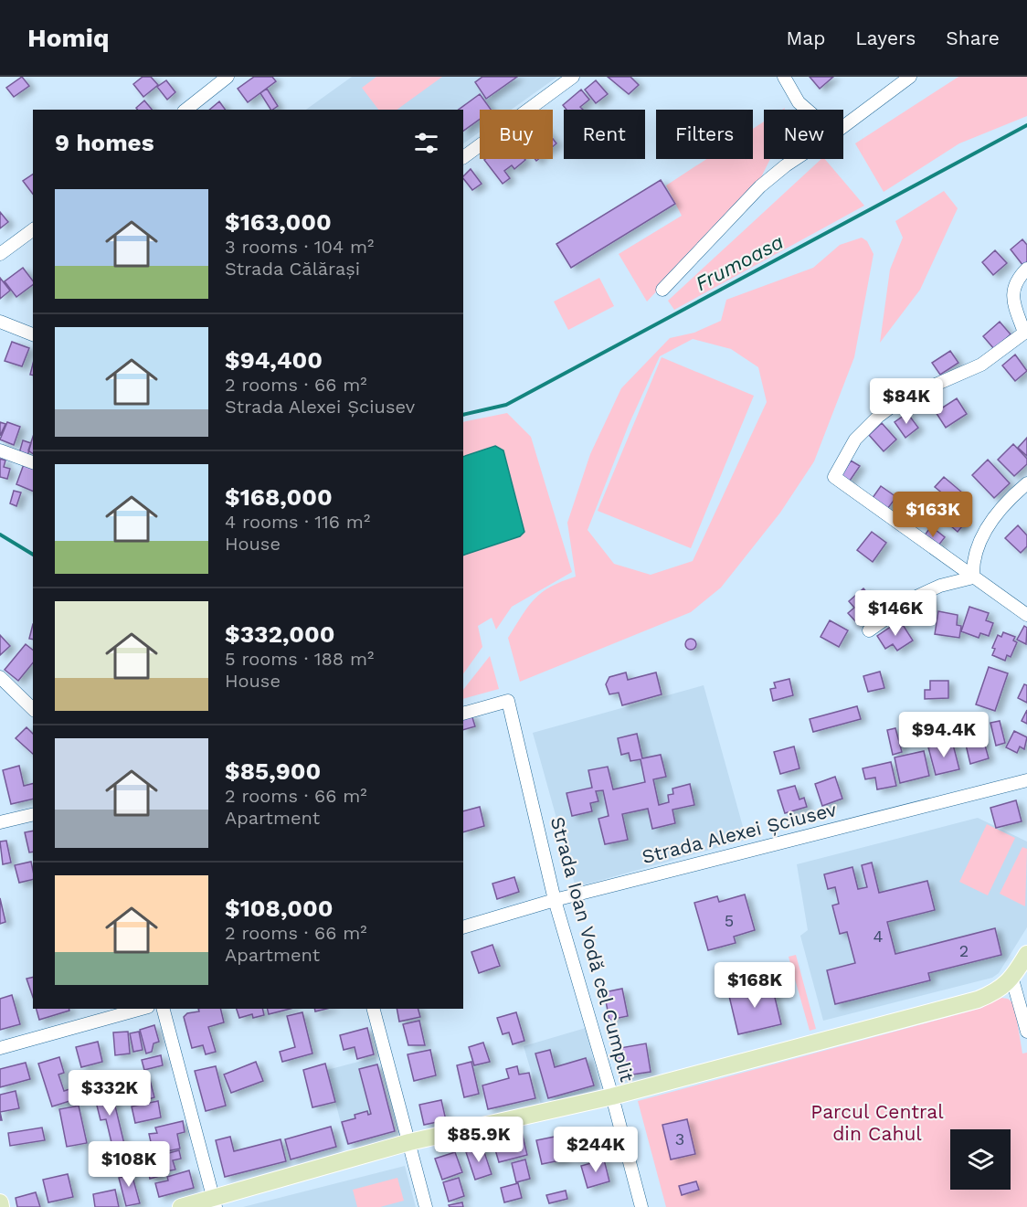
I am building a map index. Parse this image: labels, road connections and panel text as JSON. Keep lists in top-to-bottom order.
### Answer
{
  "streets": {
    "street": ["Strada Alexei Șciusev", "Strada Ioan Vodă cel Cumplit"]
  },
  "crossings": [
    ["Strada Alexei Șciusev", "Strada Ioan Vodă cel Cumplit"]
  ],
  "water": ["Frumoasa"],
  "parks": ["Parcul Central din Cahul"],
  "house_numbers": [
    "5",
    "4",
    "2",
    "3"
  ],
  "page": {
    "header": "Homiq",
    "nav": ["Map", "Layers", "Share"],
    "chip": [
      "Buy",
      "Rent",
      "Filters",
      "New"
    ],
    "heading": "9 homes",
    "list": [
      {
        "name": "$163,000",
        "note": "3 rooms · 104 m² · Strada Călărași"
      },
      {
        "name": "$94,400",
        "note": "2 rooms · 66 m² · Strada Alexei Șciusev"
      },
      {
        "name": "$168,000",
        "note": "4 rooms · 116 m² · House"
      },
      {
        "name": "$332,000",
        "note": "5 rooms · 188 m² · House"
      },
      {
        "name": "$85,900",
        "note": "2 rooms · 66 m² · Apartment"
      },
      {
        "name": "$108,000",
        "note": "2 rooms · 66 m² · Apartment"
      }
    ],
    "price": [
      "$84K",
      "$163K",
      "$146K",
      "$94.4K",
      "$168K",
      "$332K",
      "$85.9K",
      "$244K",
      "$108K"
    ]
  }
}
